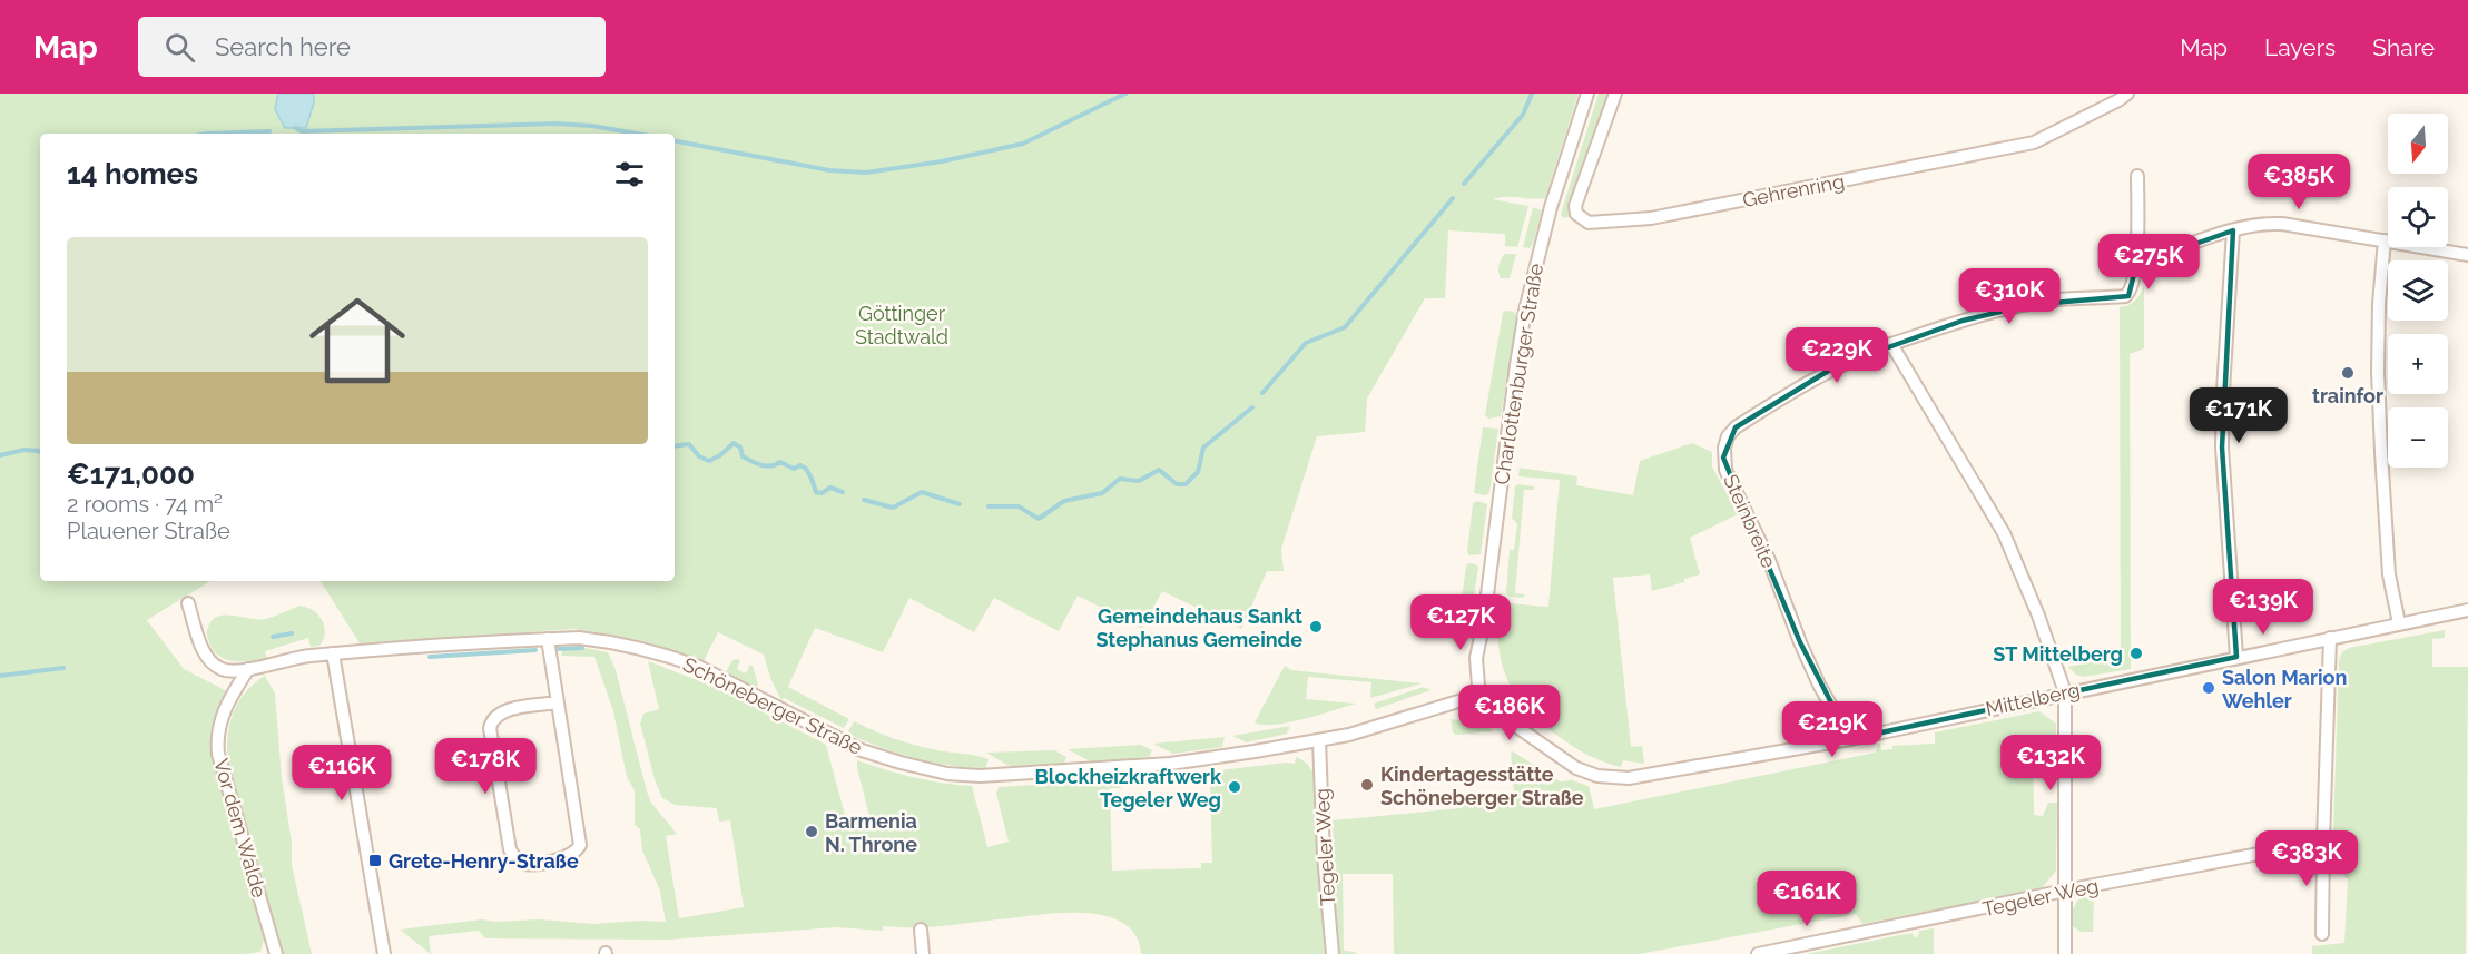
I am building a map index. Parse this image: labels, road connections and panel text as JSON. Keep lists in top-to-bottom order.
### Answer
{
  "streets": {
    "street": [
      "Gehrenring",
      "Charlottenburger Straße",
      "Steinbreite",
      "Mittelberg",
      "Schöneberger Straße",
      "Vor dem Walde",
      "Tegeler Weg"
    ]
  },
  "crossings": [
    ["Charlottenburger Straße", "Mittelberg"],
    ["Charlottenburger Straße", "Schöneberger Straße"],
    ["Steinbreite", "Mittelberg"],
    ["Mittelberg", "Schöneberger Straße"],
    ["Schöneberger Straße", "Vor dem Walde"],
    ["Schöneberger Straße", "Tegeler Weg"]
  ],
  "parks": ["Göttinger Stadtwald"],
  "places": {
    "other": [
      "trainfor",
      "Gemeindehaus Sankt Stephanus Gemeinde",
      "ST Mittelberg",
      "Salon Marion Wehler",
      "Kindertagesstätte Schöneberger Straße",
      "Blockheizkraftwerk Tegeler Weg",
      "Barmenia N. Throne"
    ],
    "transit": ["Grete-Henry-Straße"]
  },
  "north": "bottom",
  "page": {
    "header": "Map",
    "search": "Search here",
    "nav": ["Map", "Layers", "Share"],
    "map_buttons": ["+", "−"],
    "heading": "14 homes",
    "price": [
      "€385K",
      "€275K",
      "€310K",
      "€229K",
      "€171K",
      "€139K",
      "€127K",
      "€186K",
      "€219K",
      "€132K",
      "€178K",
      "€116K",
      "€383K",
      "€161K"
    ],
    "list": [
      {
        "name": "€171,000",
        "note": "2 rooms · 74 m² · Plauener Straße"
      }
    ]
  }
}
